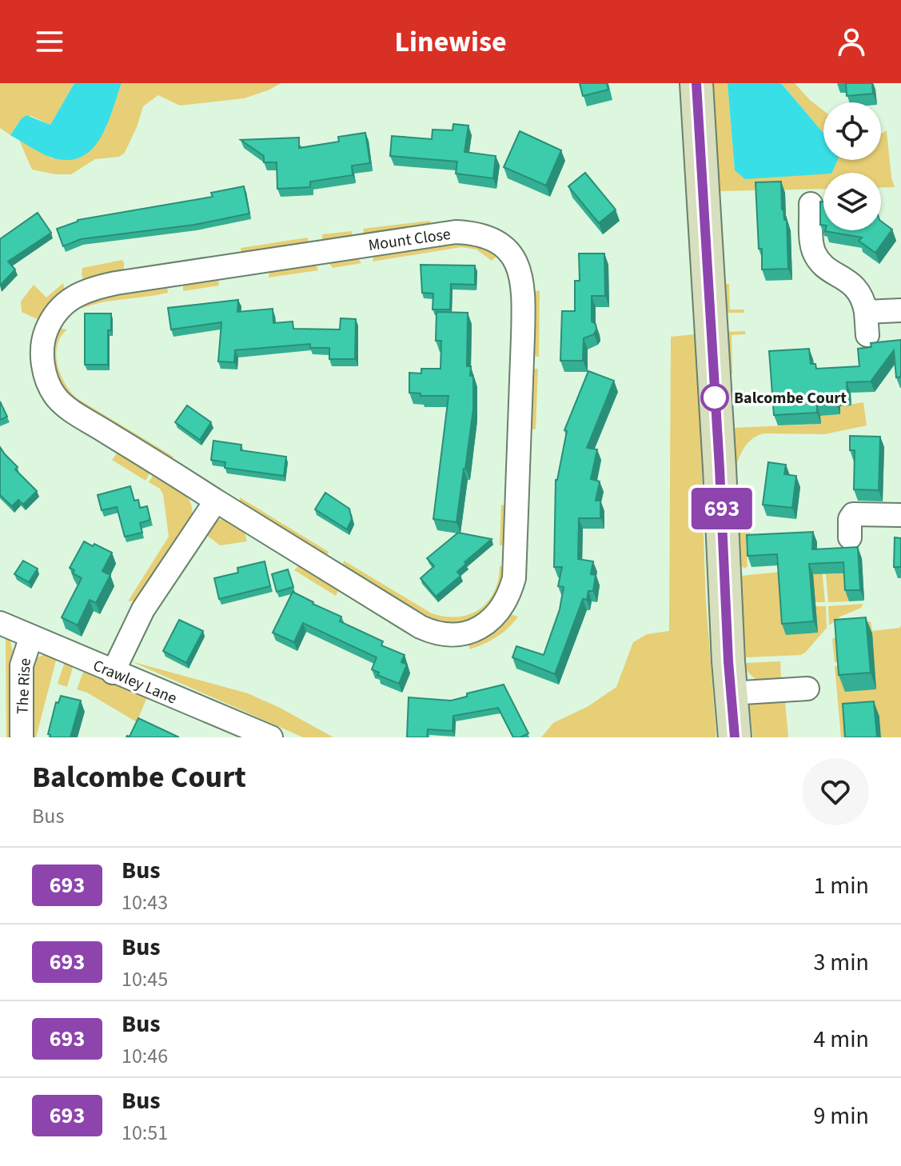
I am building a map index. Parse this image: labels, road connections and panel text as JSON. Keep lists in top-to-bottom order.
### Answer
{
  "streets": {
    "street": ["Mount Close", "Crawley Lane", "The Rise"]
  },
  "crossings": [
    ["Crawley Lane", "The Rise"]
  ],
  "places": ["Balcombe Court"],
  "lines": ["bus line 693"],
  "page": {
    "header": "Linewise",
    "on_map": "693",
    "heading": ["Balcombe Court", "Bus"],
    "list": [
      {
        "mark": "693",
        "name": "Bus",
        "note": "10:43",
        "value": "1 min"
      },
      {
        "mark": "693",
        "name": "Bus",
        "note": "10:45",
        "value": "3 min"
      },
      {
        "mark": "693",
        "name": "Bus",
        "note": "10:46",
        "value": "4 min"
      },
      {
        "mark": "693",
        "name": "Bus",
        "note": "10:51",
        "value": "9 min"
      }
    ]
  }
}
